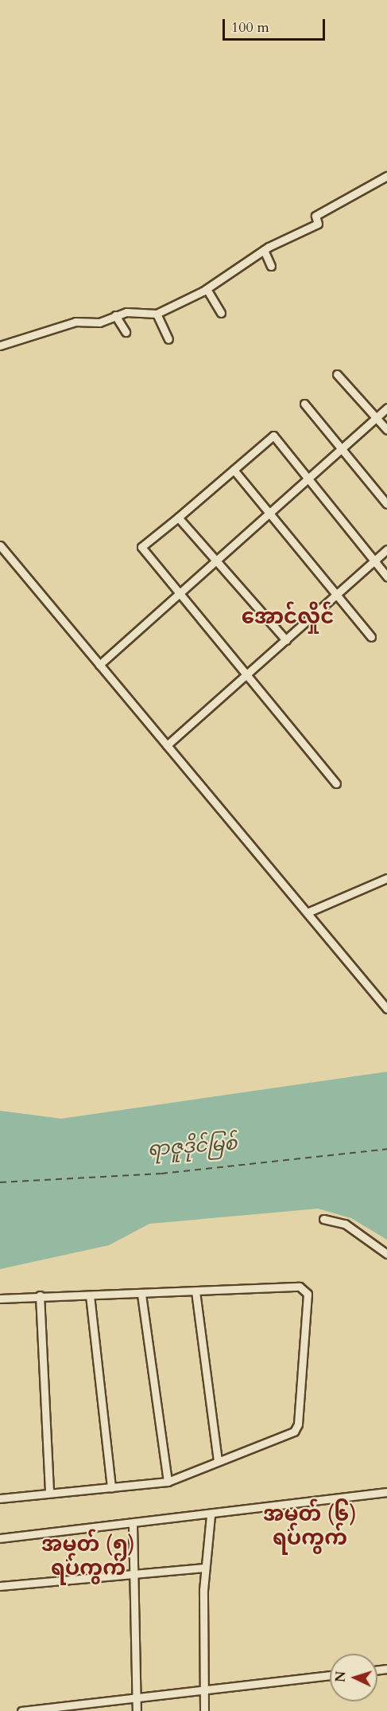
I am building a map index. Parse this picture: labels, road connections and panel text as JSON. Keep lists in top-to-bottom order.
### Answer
{
  "districts": ["အောင်လှိုင်", "အမှတ် (၆) ရပ်ကွက်", "အမှတ် (၅) ရပ်ကွက်"],
  "water": ["ရာဇူဒိုင်မြစ်"],
  "scale_bar": "100 m",
  "north": "left"
}
